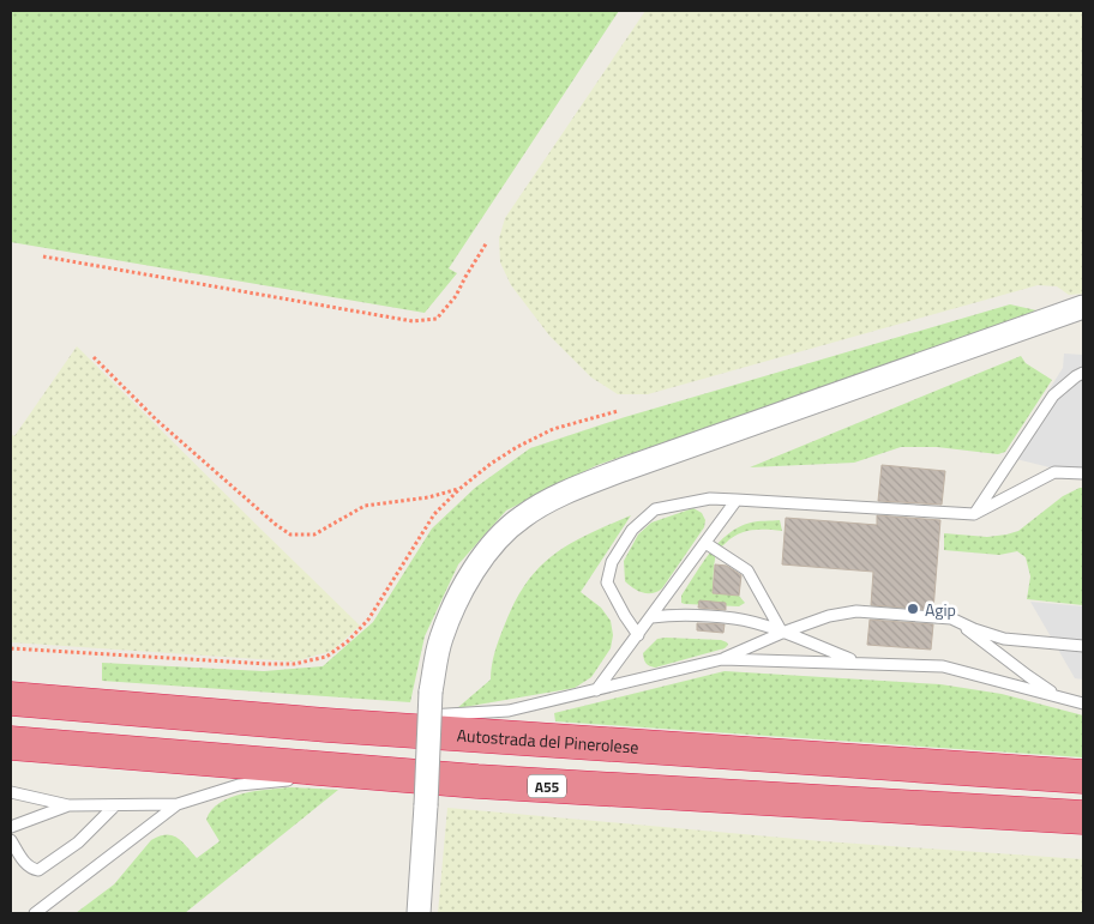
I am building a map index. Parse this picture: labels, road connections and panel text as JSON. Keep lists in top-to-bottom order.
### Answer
{
  "streets": {
    "highway": ["Autostrada del Pinerolese", "A55"]
  },
  "places": ["Agip"]
}
